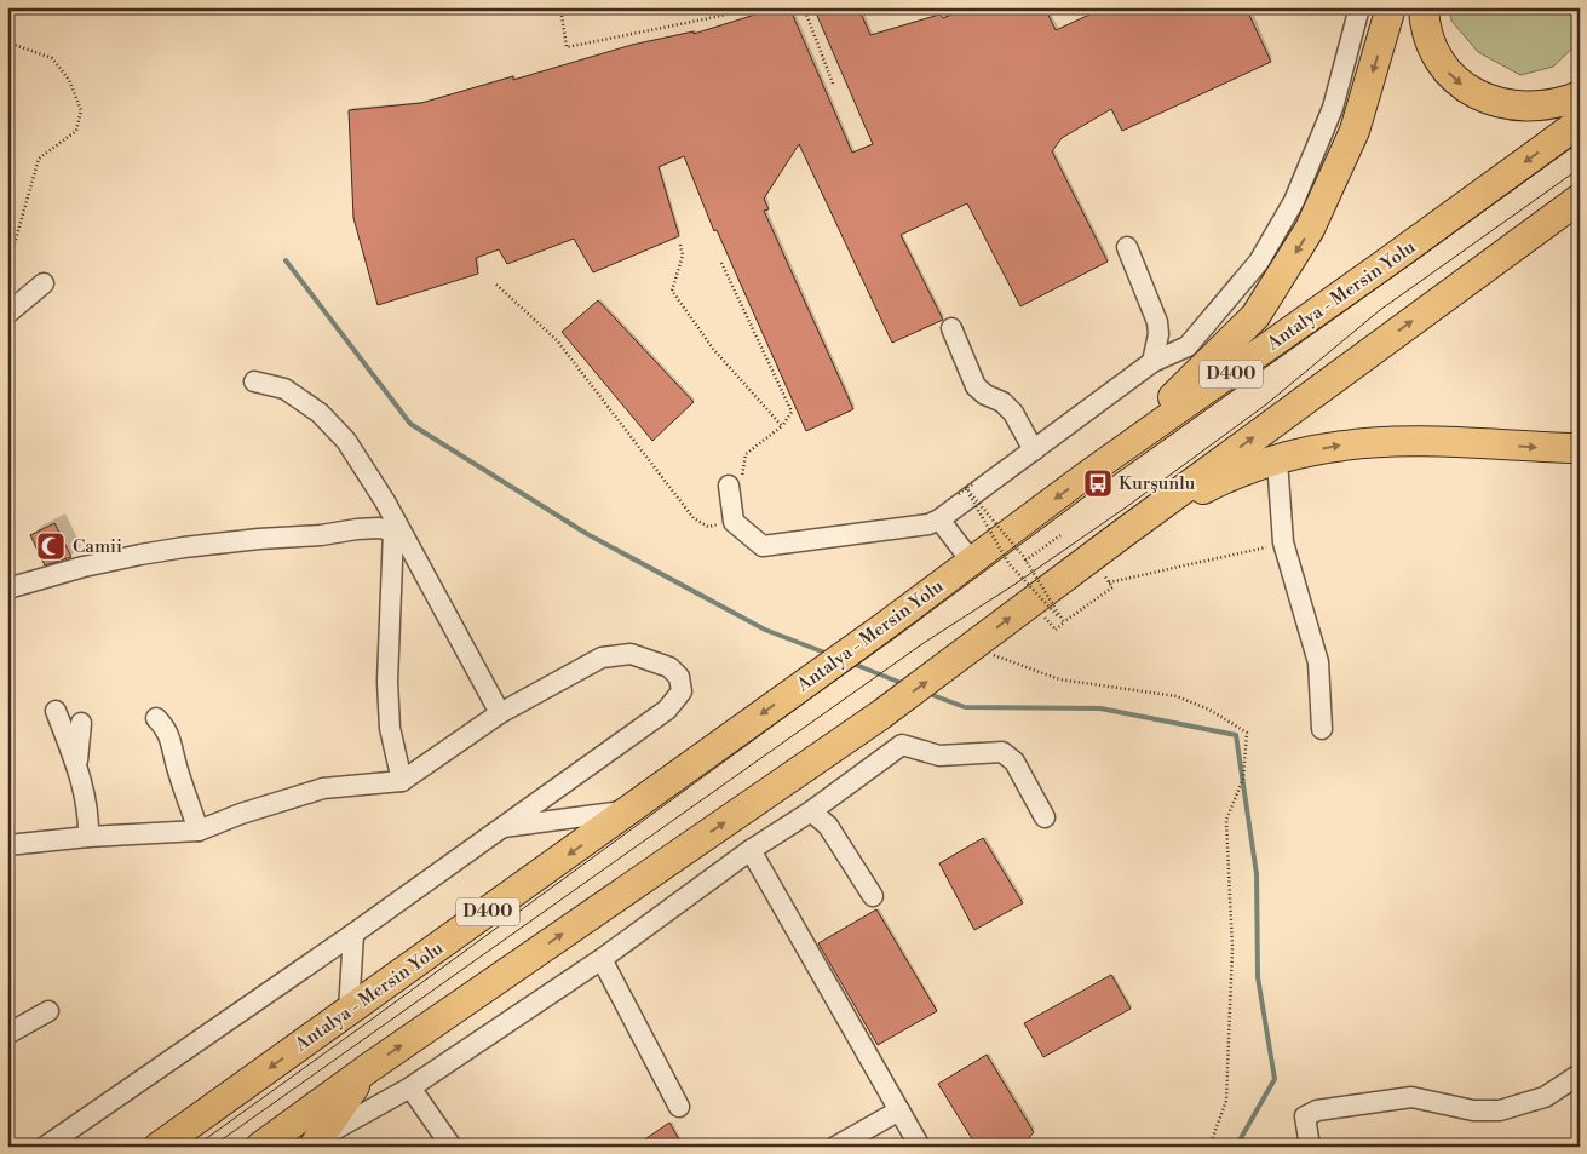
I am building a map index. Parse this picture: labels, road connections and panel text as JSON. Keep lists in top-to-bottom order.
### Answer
{
  "streets": {
    "highway": ["Antalya - Mersin Yolu", "D400"]
  },
  "places": {
    "bus stop": ["Kurşunlu"],
    "mosque": ["Camii"]
  }
}
